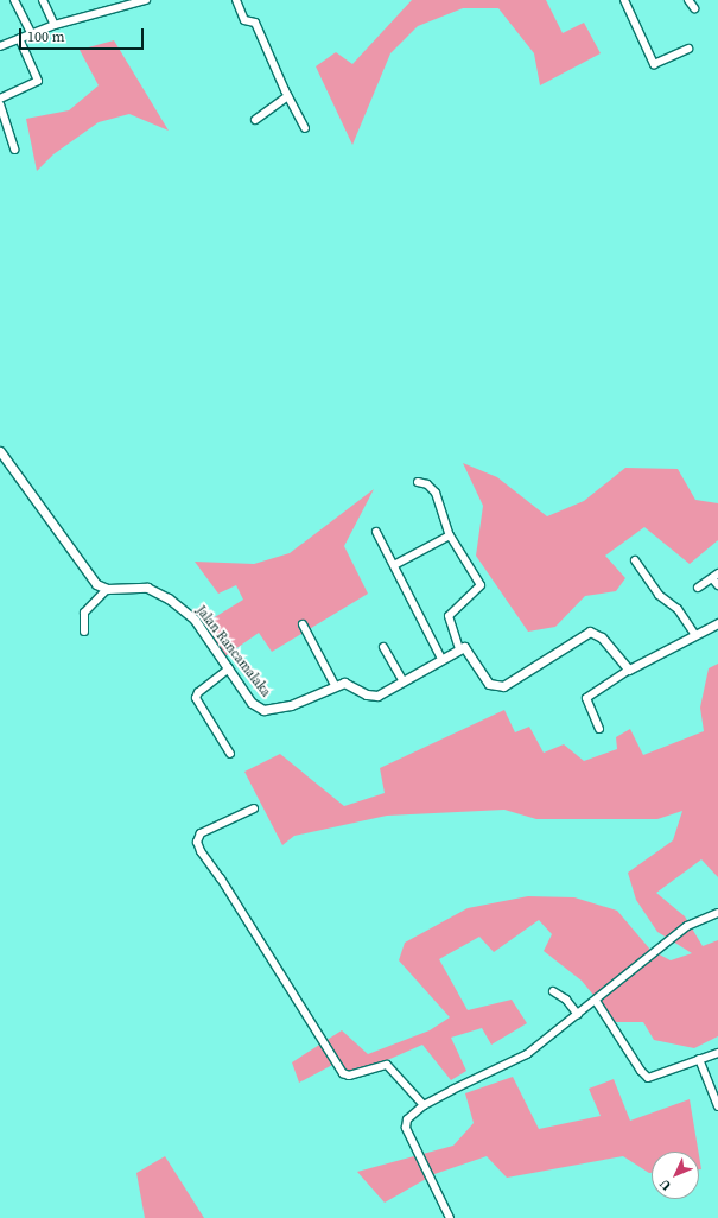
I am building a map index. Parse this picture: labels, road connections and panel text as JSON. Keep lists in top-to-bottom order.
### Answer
{
  "streets": {
    "street": ["Jalan Rancamalaka"]
  },
  "scale_bar": "100 m",
  "north": "bottom left"
}
